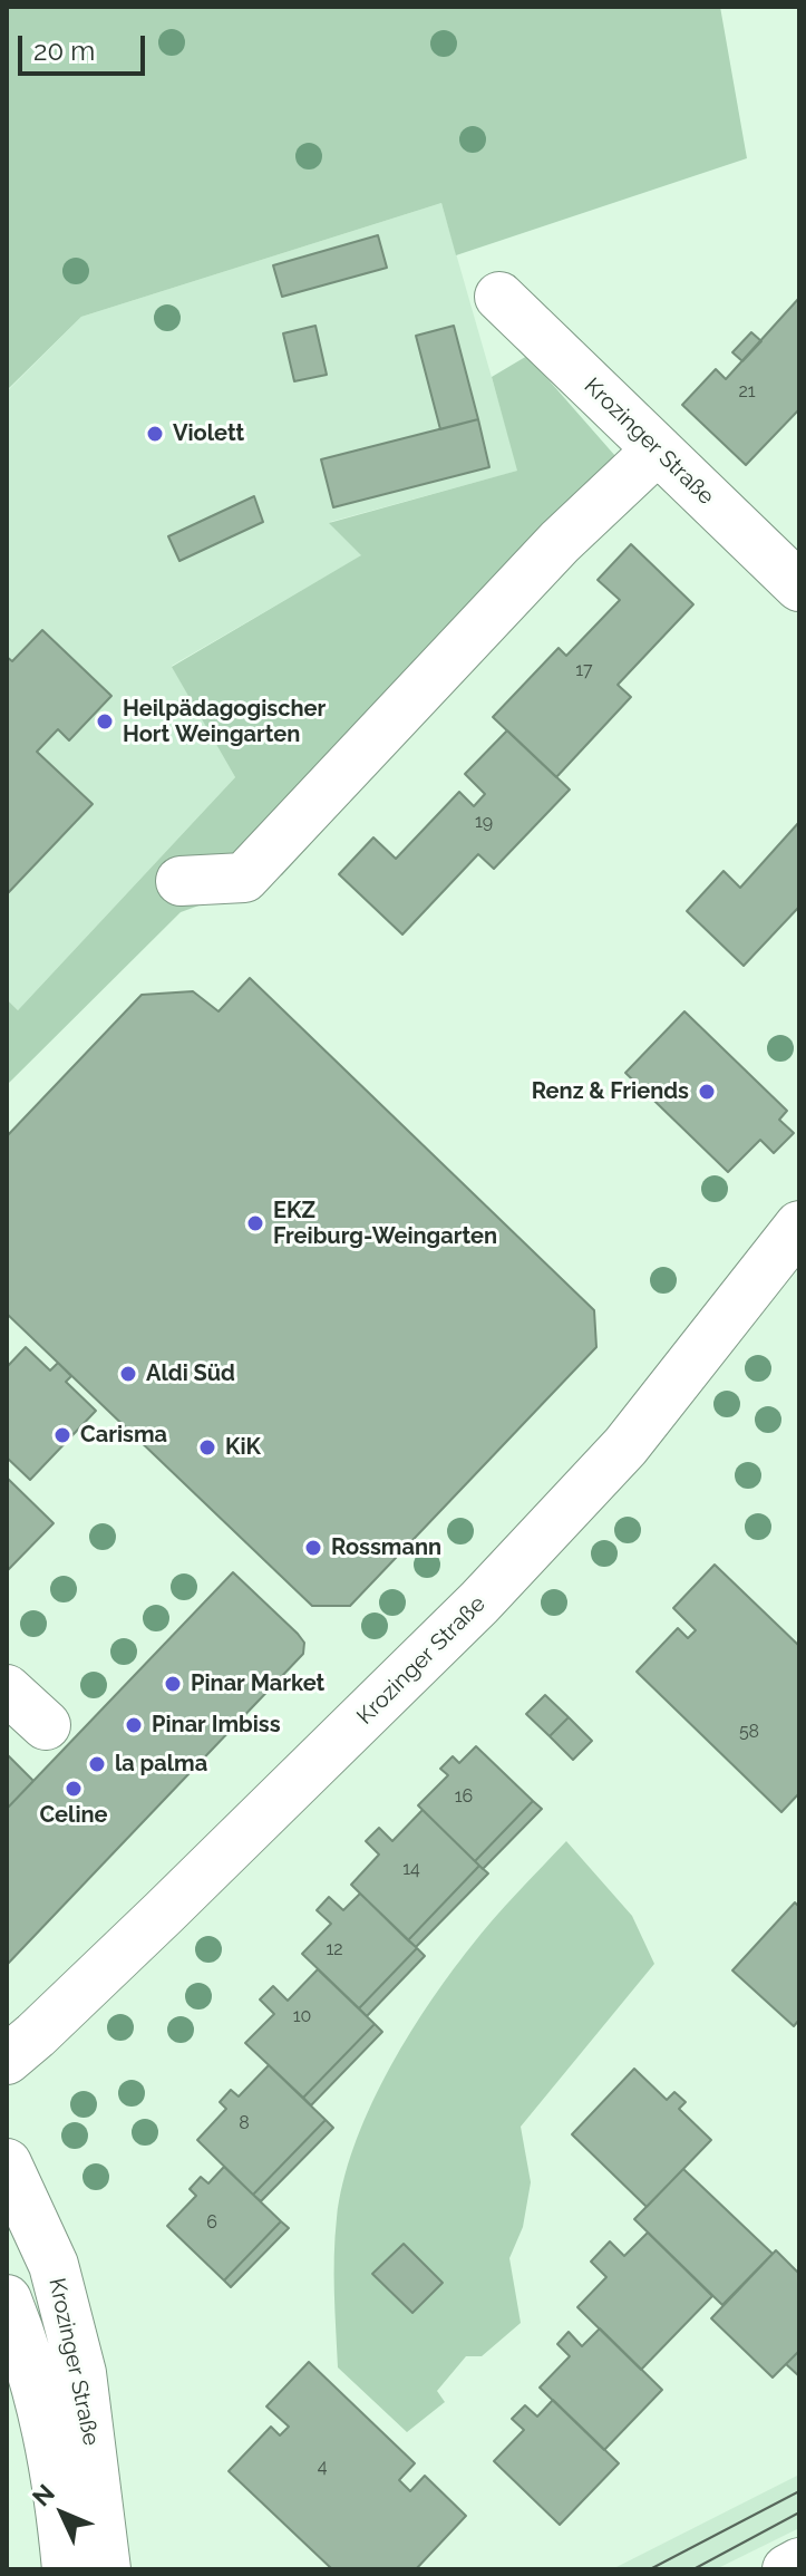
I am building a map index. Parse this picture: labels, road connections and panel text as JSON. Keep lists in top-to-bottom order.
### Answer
{
  "streets": {
    "street": ["Krozinger Straße"]
  },
  "places": [
    "Violett",
    "Heilpädagogischer Hort Weingarten",
    "Renz & Friends",
    "EKZ Freiburg-Weingarten",
    "Aldi Süd",
    "Carisma",
    "KiK",
    "Rossmann",
    "Pinar Market",
    "Pinar Imbiss",
    "la palma",
    "Celine"
  ],
  "house_numbers": [
    "21",
    "17",
    "19",
    "58",
    "16",
    "14",
    "12",
    "10",
    "8",
    "6",
    "4"
  ],
  "scale_bar": "20 m",
  "north": "top left"
}
